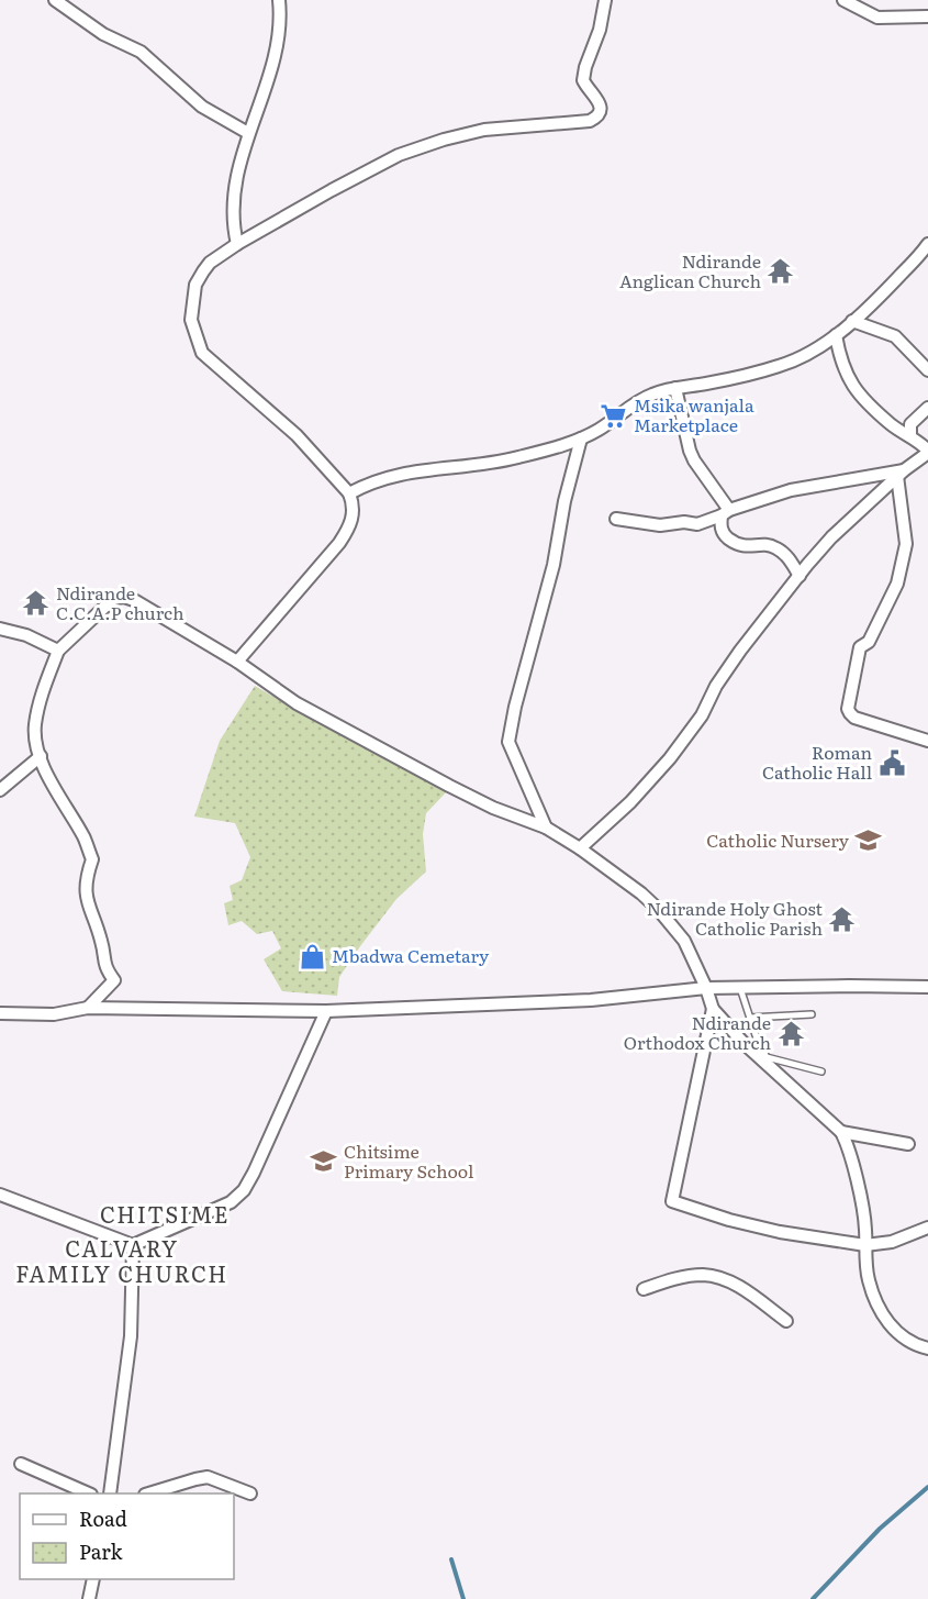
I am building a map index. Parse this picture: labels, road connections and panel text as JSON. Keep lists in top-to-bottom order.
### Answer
{
  "districts": ["CHITSIME", "CALVARY FAMILY CHURCH"],
  "places": {
    "temple": [
      "Ndirande Anglican Church",
      "Ndirande C.C.A.P church",
      "Ndirande Holy Ghost Catholic Parish",
      "Ndirande Orthodox Church"
    ],
    "supermarket": ["Msika wanjala Marketplace"],
    "public building": ["Roman Catholic Hall"],
    "school or university": ["Catholic Nursery", "Chitsime Primary School"],
    "shop": ["Mbadwa Cemetary"]
  },
  "legend": ["Road", "Park"]
}
